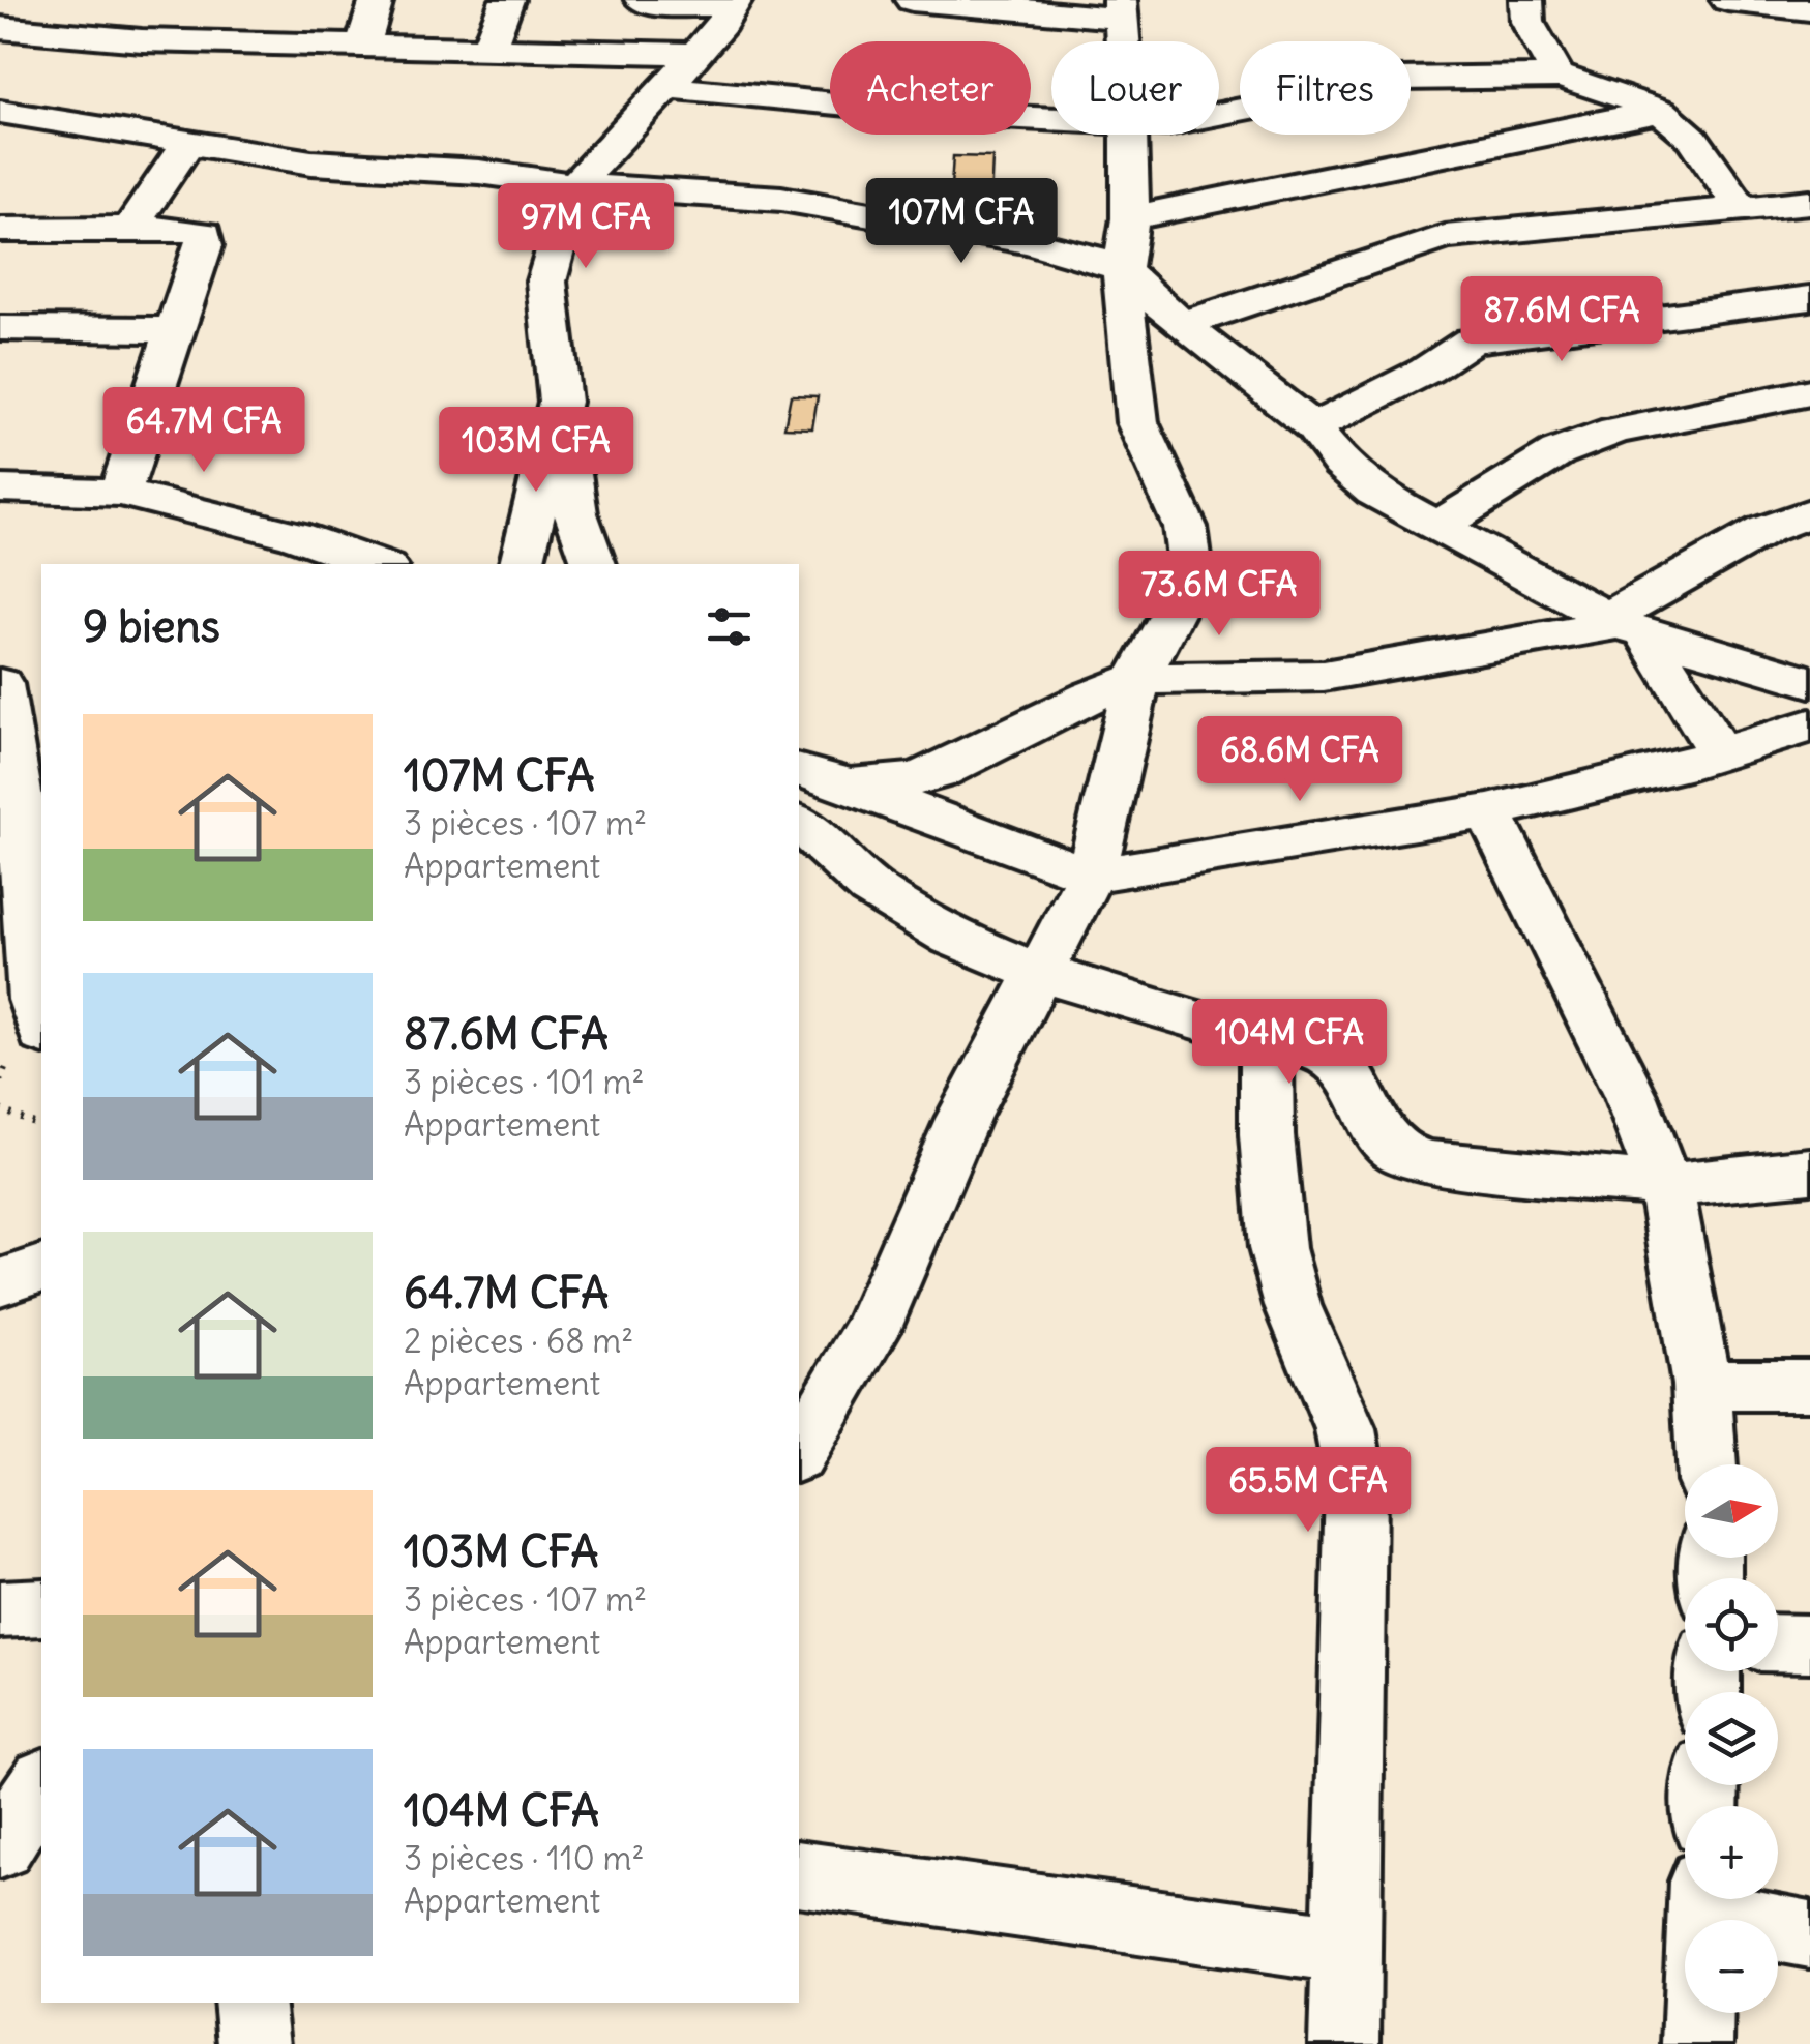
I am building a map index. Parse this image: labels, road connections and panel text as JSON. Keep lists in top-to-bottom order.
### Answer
{
  "north": "right",
  "page": {
    "chip": ["Acheter", "Louer", "Filtres"],
    "price": [
      "107M CFA",
      "97M CFA",
      "87.6M CFA",
      "64.7M CFA",
      "103M CFA",
      "73.6M CFA",
      "68.6M CFA",
      "104M CFA",
      "65.5M CFA"
    ],
    "heading": "9 biens",
    "list": [
      {
        "name": "107M CFA",
        "note": "3 pièces · 107 m² · Appartement"
      },
      {
        "name": "87.6M CFA",
        "note": "3 pièces · 101 m² · Appartement"
      },
      {
        "name": "64.7M CFA",
        "note": "2 pièces · 68 m² · Appartement"
      },
      {
        "name": "103M CFA",
        "note": "3 pièces · 107 m² · Appartement"
      },
      {
        "name": "104M CFA",
        "note": "3 pièces · 110 m² · Appartement"
      }
    ],
    "map_buttons": ["+", "−"]
  }
}
